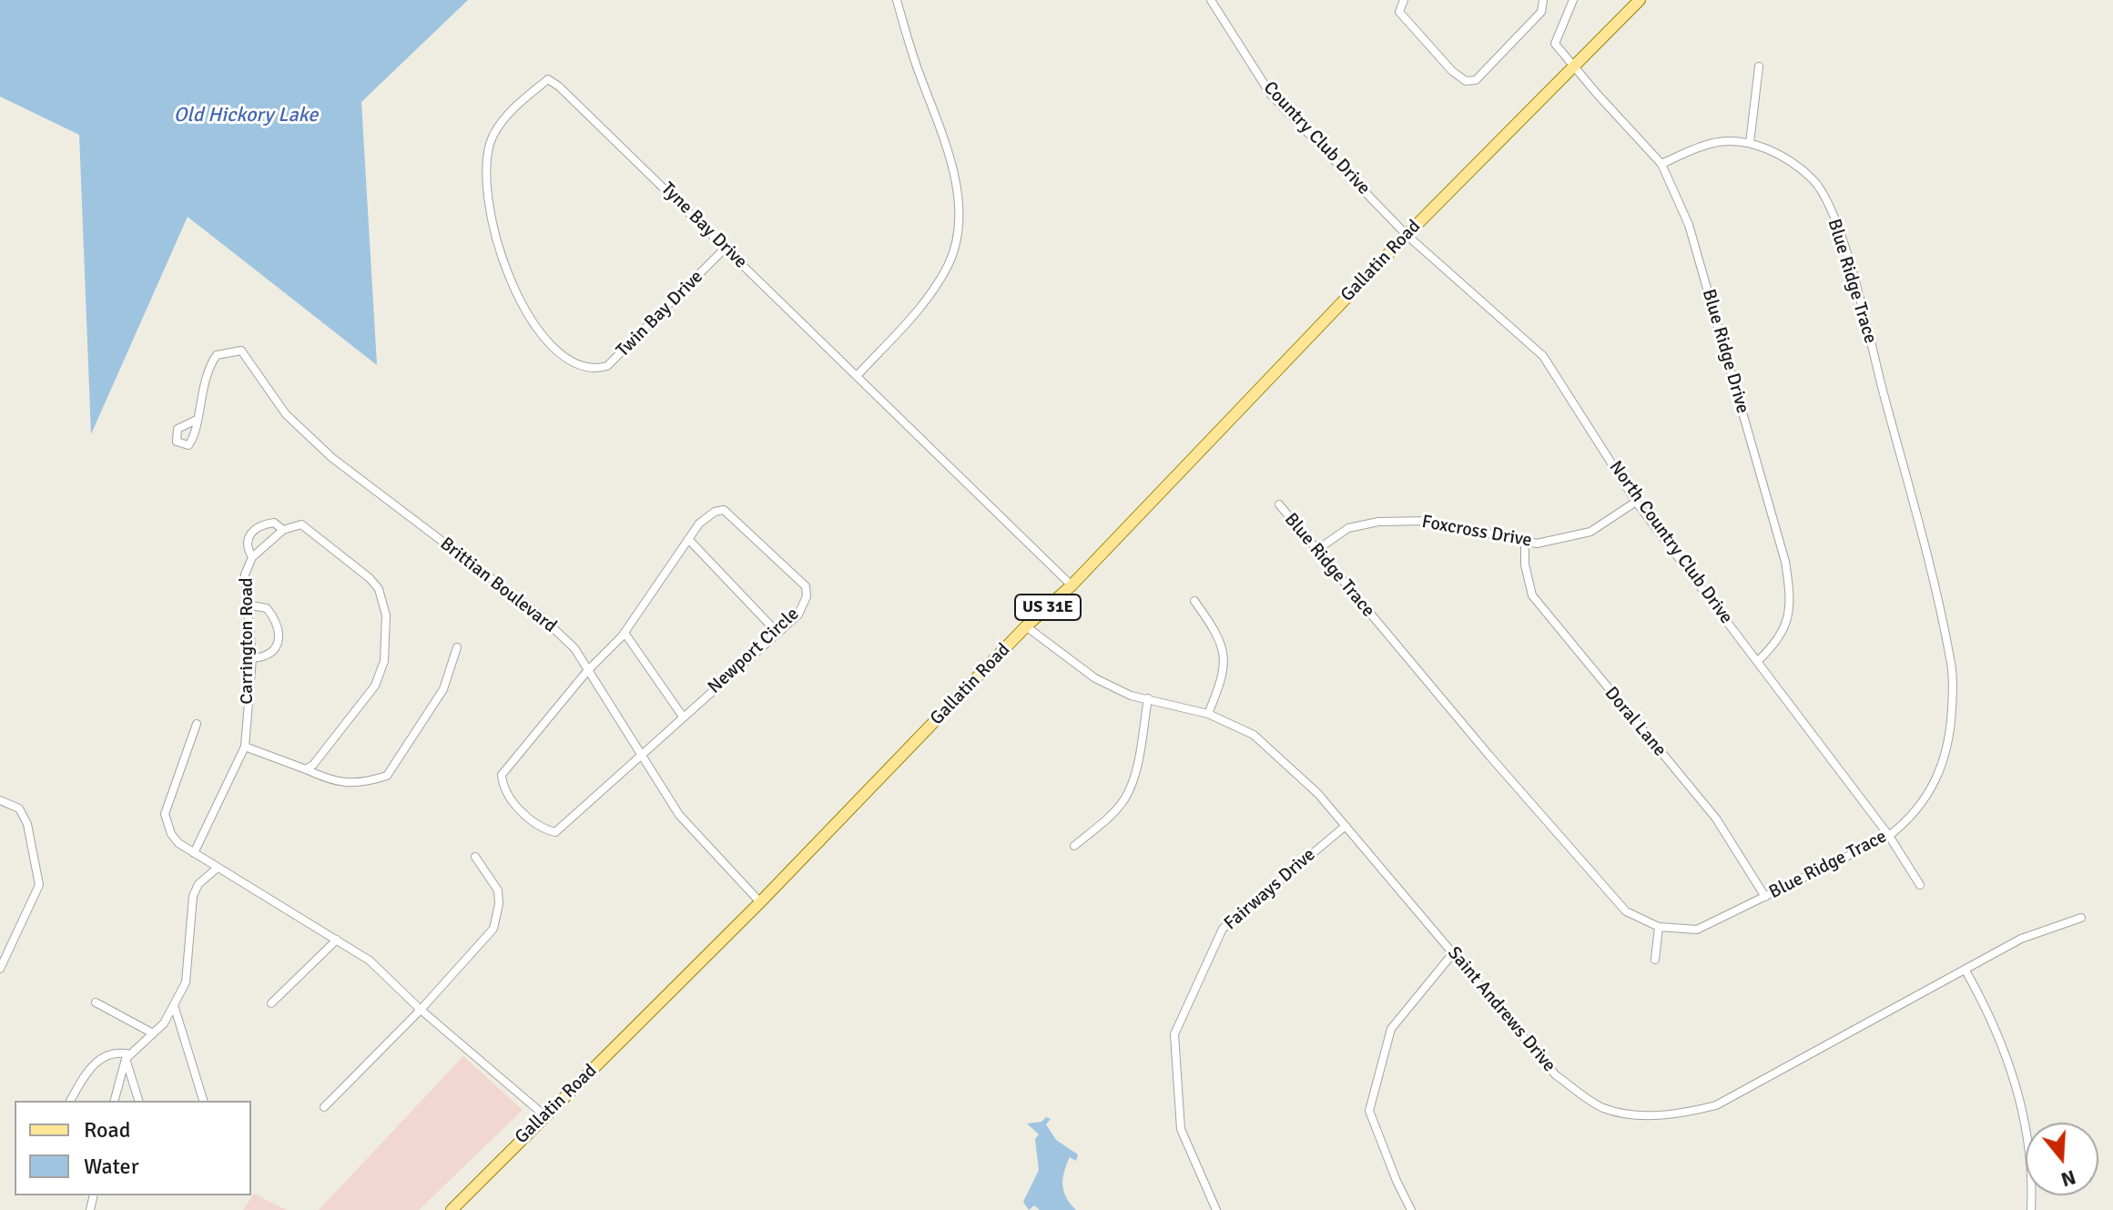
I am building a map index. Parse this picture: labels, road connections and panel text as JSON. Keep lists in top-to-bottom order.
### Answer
{
  "streets": {
    "main road": ["Gallatin Road", "US 31E"],
    "street": [
      "Country Club Drive",
      "Tyne Bay Drive",
      "Blue Ridge Trace",
      "Twin Bay Drive",
      "Blue Ridge Drive",
      "Foxcross Drive",
      "North Country Club Drive",
      "Brittian Boulevard",
      "Carrington Road",
      "Newport Circle",
      "Doral Lane",
      "Fairways Drive",
      "Saint Andrews Drive"
    ]
  },
  "crossings": [
    ["Country Club Drive", "Gallatin Road"],
    ["Country Club Drive", "North Country Club Drive"],
    ["Tyne Bay Drive", "Gallatin Road"],
    ["Tyne Bay Drive", "Twin Bay Drive"],
    ["Gallatin Road", "Blue Ridge Drive"],
    ["Gallatin Road", "North Country Club Drive"],
    ["Gallatin Road", "Brittian Boulevard"],
    ["Gallatin Road", "Saint Andrews Drive"],
    ["Blue Ridge Trace", "Blue Ridge Drive"],
    ["Blue Ridge Trace", "Foxcross Drive"],
    ["Blue Ridge Trace", "North Country Club Drive"],
    ["Blue Ridge Trace", "Doral Lane"],
    ["Blue Ridge Drive", "North Country Club Drive"],
    ["Foxcross Drive", "North Country Club Drive"],
    ["Foxcross Drive", "Doral Lane"],
    ["Brittian Boulevard", "Newport Circle"],
    ["Fairways Drive", "Saint Andrews Drive"]
  ],
  "water": ["Old Hickory Lake"],
  "legend": ["Road", "Water"],
  "north": "bottom"
}
